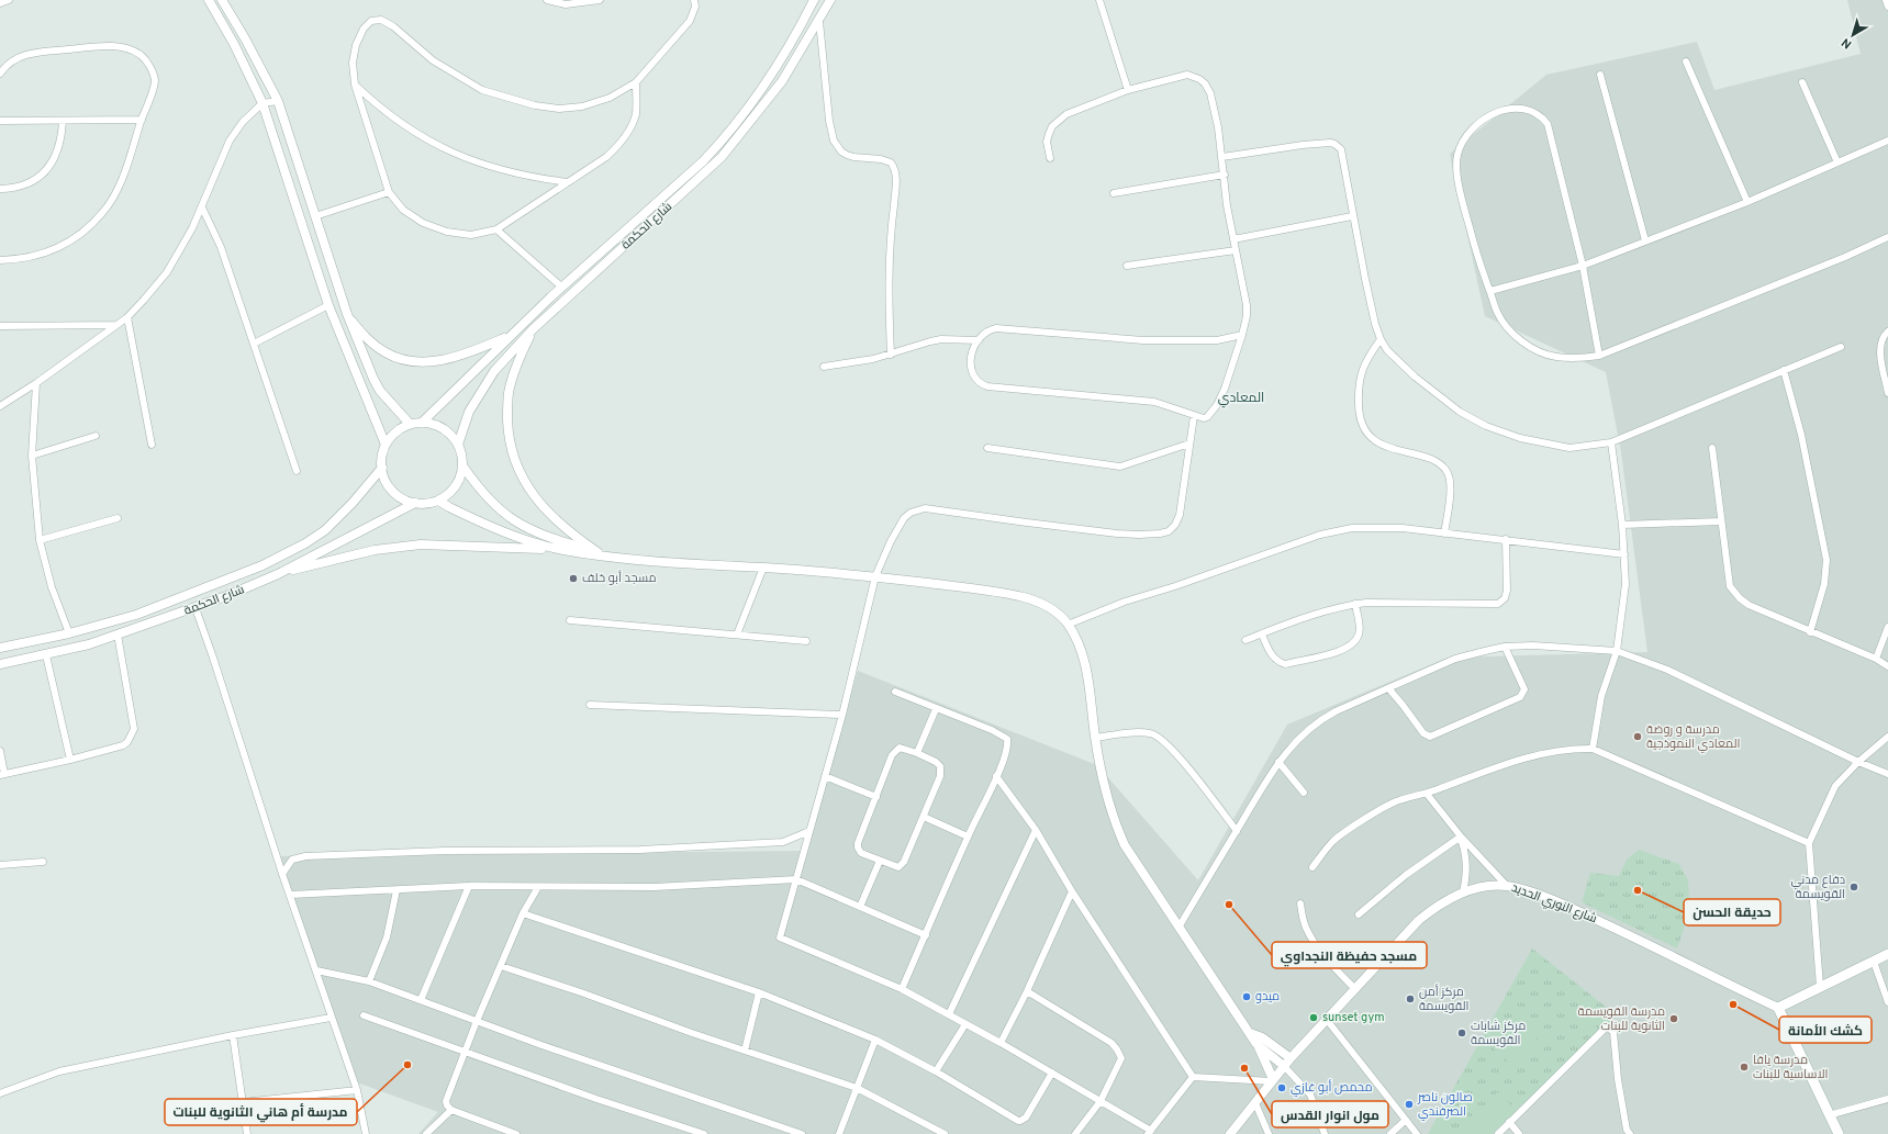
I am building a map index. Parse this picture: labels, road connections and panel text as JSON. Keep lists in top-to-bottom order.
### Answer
{
  "streets": {
    "street": ["شارع الحكمة", "شارع النوري الحديد"]
  },
  "districts": ["المعادي"],
  "places": [
    "مسجد أبو خلف",
    "مدرسة و روضة المعادي النموذجية",
    "دفاع مدني القويسمة",
    "حديقة الحسن",
    "مسجد حفيظة النجداوي",
    "ميدو",
    "مركز أمن القويسمة",
    "كشك الأمانة",
    "sunset gym",
    "مدرسة القويسمة الثانوية للبنات",
    "مركز شابات القويسمة",
    "مدرسة أم هاني الثانوية للبنات",
    "مدرسة يافا الاساسية للبنات",
    "مول انوار القدس",
    "محمص أبو غازي",
    "صالون ناصر الصرفندي"
  ],
  "north": "bottom left"
}
